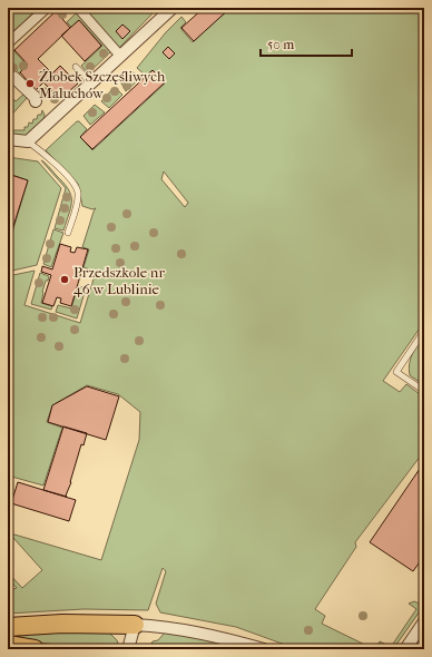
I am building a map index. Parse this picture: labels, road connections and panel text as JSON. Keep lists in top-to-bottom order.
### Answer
{
  "places": ["Żłobek Szczęśliwych Maluchów", "Przedszkole nr 46 w Lublinie"],
  "scale_bar": "50 m"
}
